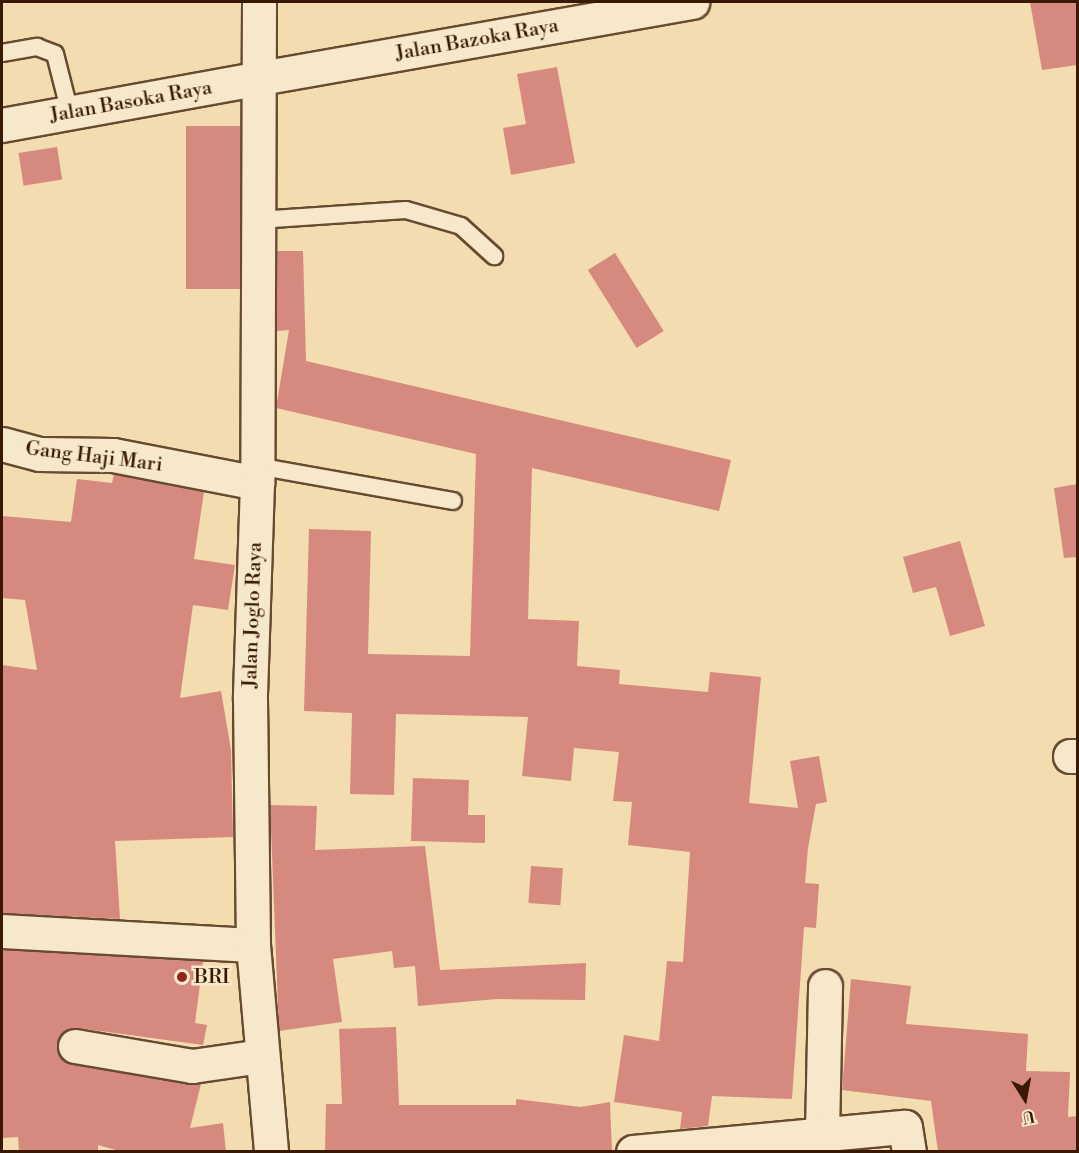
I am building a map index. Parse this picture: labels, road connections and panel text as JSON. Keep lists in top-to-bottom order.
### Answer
{
  "streets": {
    "street": [
      "Jalan Bazoka Raya",
      "Jalan Basoka Raya",
      "Gang Haji Mari",
      "Jalan Joglo Raya"
    ]
  },
  "crossings": [
    ["Jalan Bazoka Raya", "Jalan Basoka Raya"],
    ["Jalan Bazoka Raya", "Jalan Joglo Raya"],
    ["Jalan Basoka Raya", "Jalan Joglo Raya"],
    ["Gang Haji Mari", "Jalan Joglo Raya"]
  ],
  "places": ["BRI"],
  "north": "bottom"
}
